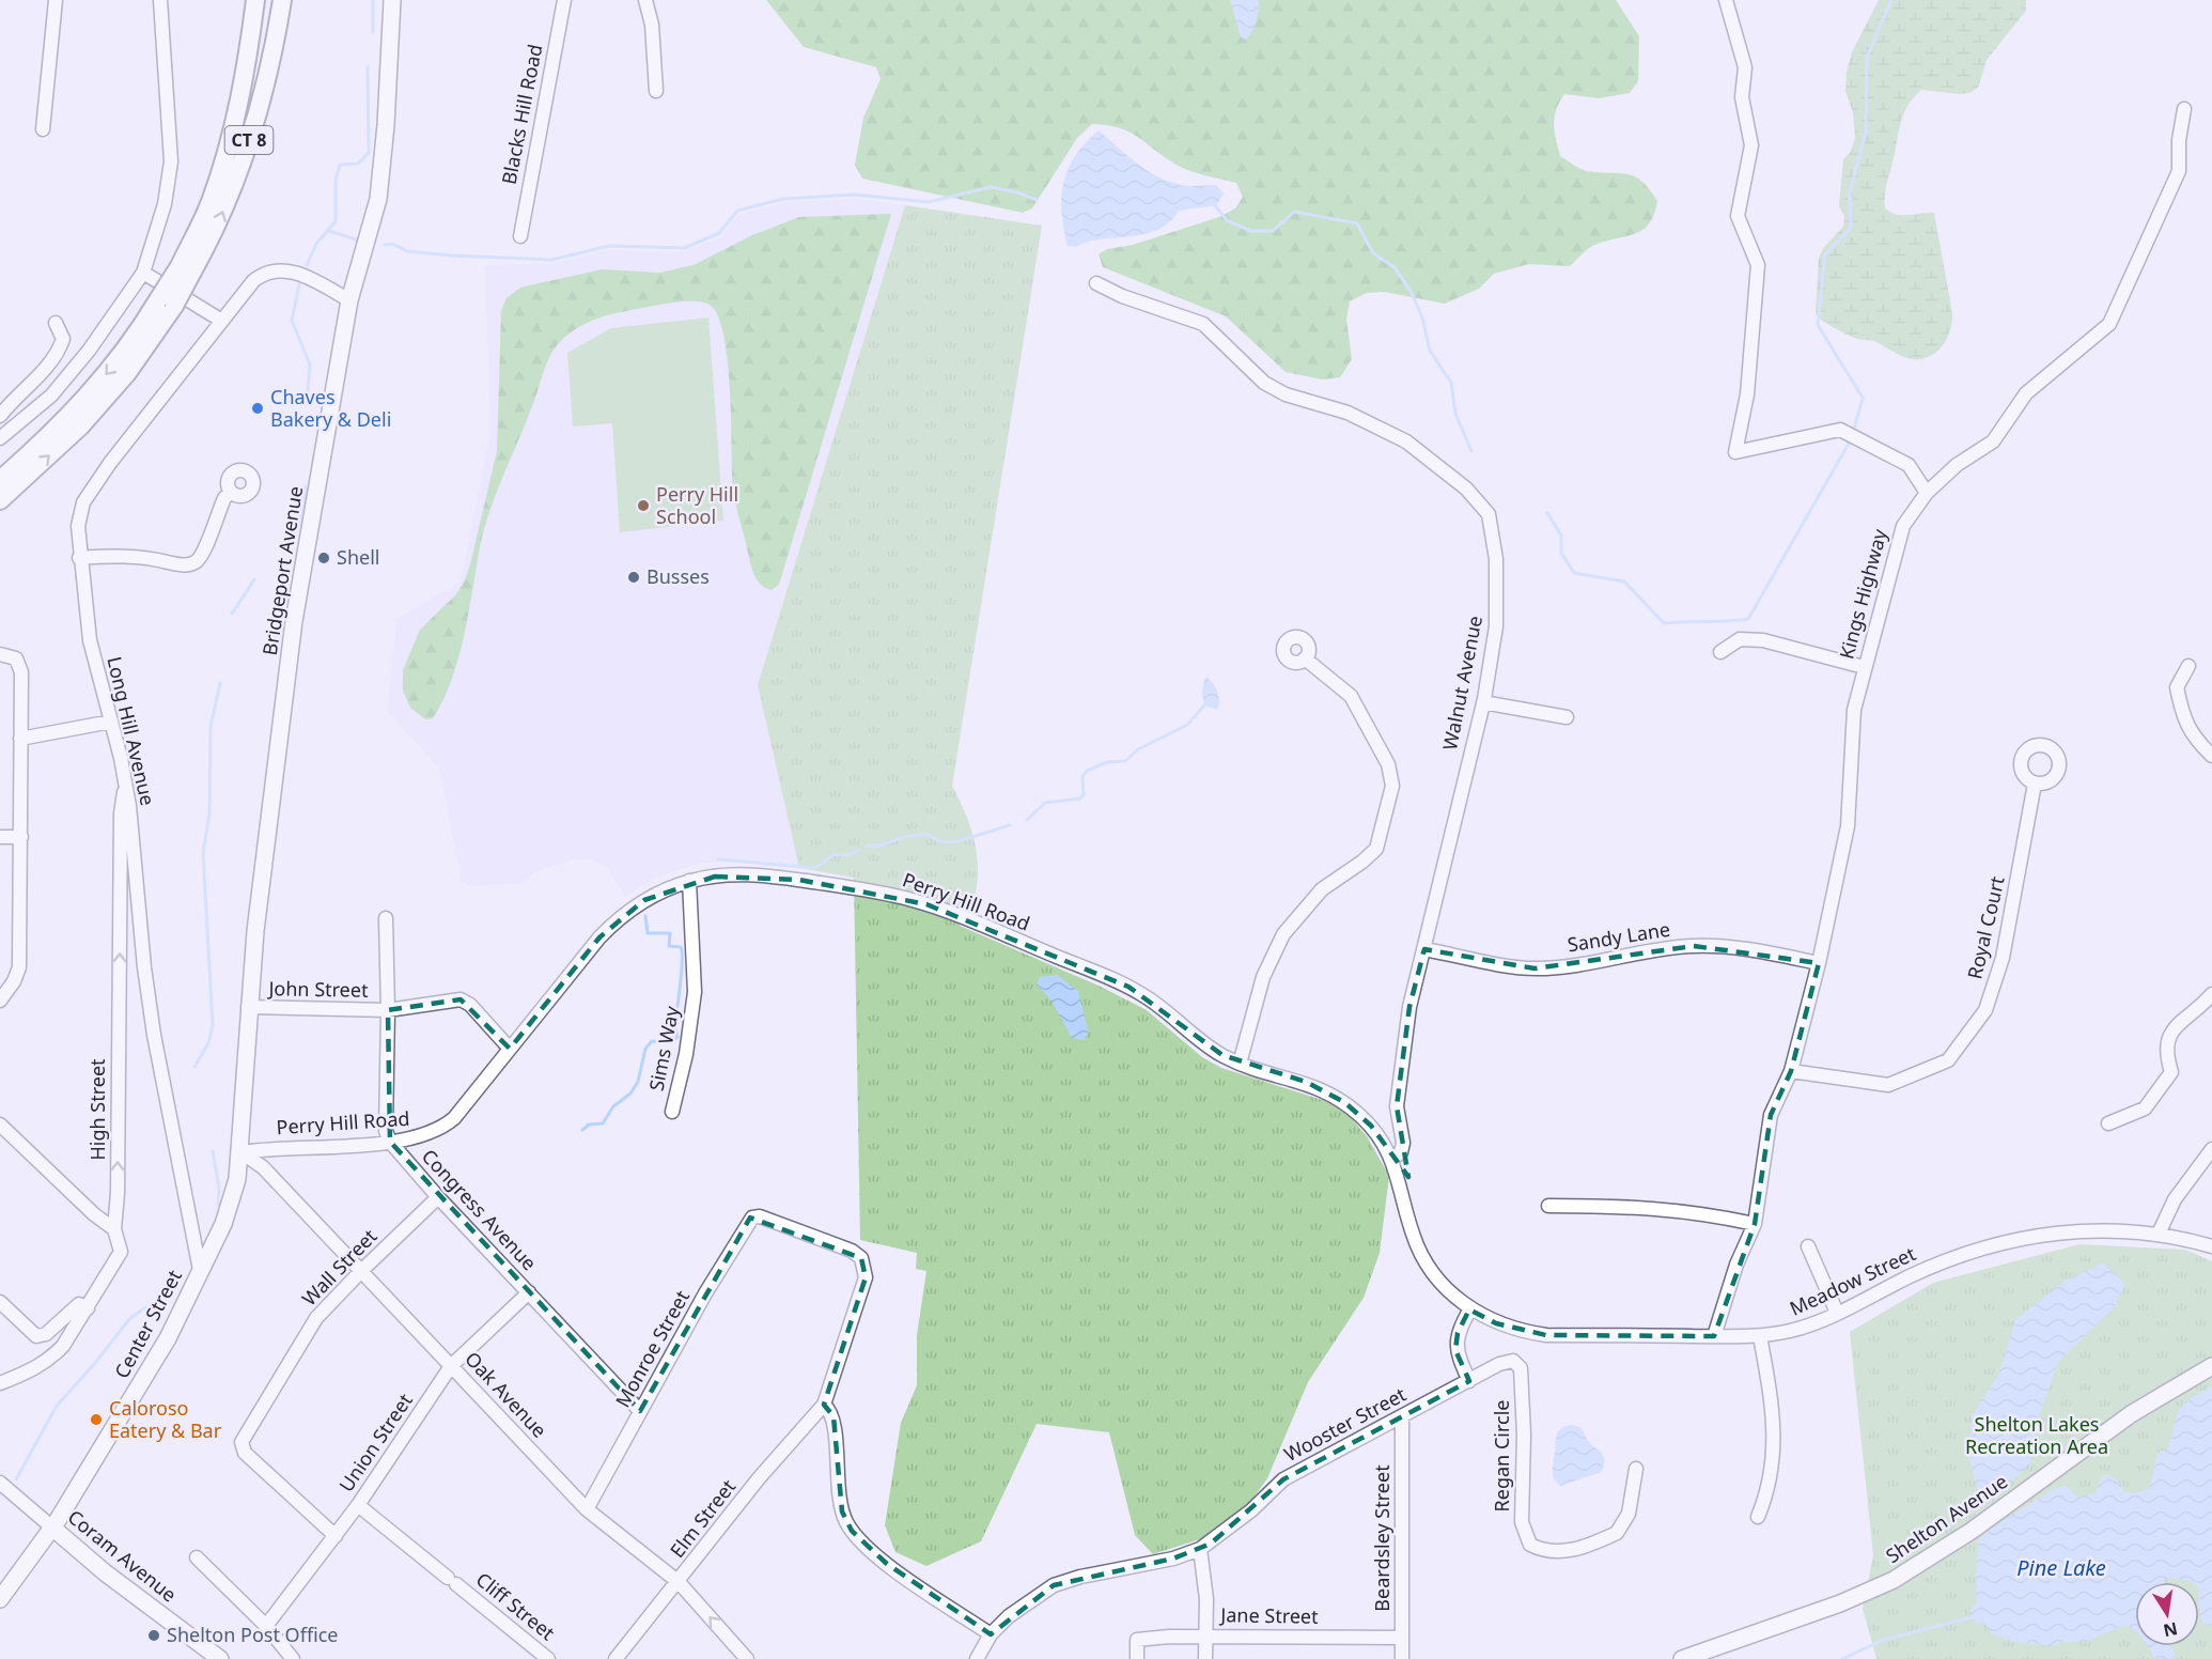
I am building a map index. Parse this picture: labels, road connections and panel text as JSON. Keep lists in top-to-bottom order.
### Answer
{
  "streets": {
    "highway": ["CT 8"],
    "main road": [
      "Bridgeport Avenue",
      "Center Street",
      "Shelton Avenue",
      "Coram Avenue"
    ],
    "street": [
      "Blacks Hill Road",
      "Kings Highway",
      "Walnut Avenue",
      "Long Hill Avenue",
      "Perry Hill Road",
      "Royal Court",
      "Sandy Lane",
      "John Street",
      "Sims Way",
      "High Street",
      "Congress Avenue",
      "Wall Street",
      "Meadow Street",
      "Monroe Street",
      "Oak Avenue",
      "Wooster Street",
      "Union Street",
      "Regan Circle",
      "Elm Street",
      "Beardsley Street",
      "Cliff Street",
      "Jane Street"
    ]
  },
  "crossings": [
    ["Bridgeport Avenue", "Long Hill Avenue"],
    ["Bridgeport Avenue", "Perry Hill Road"],
    ["Bridgeport Avenue", "John Street"],
    ["Bridgeport Avenue", "Center Street"],
    ["Bridgeport Avenue", "Oak Avenue"],
    ["Kings Highway", "Royal Court"],
    ["Kings Highway", "Sandy Lane"],
    ["Kings Highway", "Meadow Street"],
    ["Walnut Avenue", "Perry Hill Road"],
    ["Walnut Avenue", "Sandy Lane"],
    ["Long Hill Avenue", "High Street"],
    ["Long Hill Avenue", "Center Street"],
    ["Perry Hill Road", "John Street"],
    ["Perry Hill Road", "Sims Way"],
    ["Perry Hill Road", "Congress Avenue"],
    ["Perry Hill Road", "Meadow Street"],
    ["Perry Hill Road", "Center Street"],
    ["Perry Hill Road", "Oak Avenue"],
    ["Congress Avenue", "Wall Street"],
    ["Congress Avenue", "Monroe Street"],
    ["Congress Avenue", "Union Street"],
    ["Wall Street", "Oak Avenue"],
    ["Wall Street", "Union Street"],
    ["Center Street", "Oak Avenue"],
    ["Center Street", "Coram Avenue"],
    ["Monroe Street", "Oak Avenue"],
    ["Monroe Street", "Elm Street"],
    ["Oak Avenue", "Union Street"],
    ["Oak Avenue", "Elm Street"],
    ["Wooster Street", "Regan Circle"],
    ["Wooster Street", "Beardsley Street"],
    ["Union Street", "Cliff Street"],
    ["Beardsley Street", "Jane Street"]
  ],
  "water": ["Pine Lake"],
  "parks": ["Shelton Lakes Recreation Area"],
  "places": [
    "Chaves Bakery & Deli",
    "Perry Hill School",
    "Shell",
    "Busses",
    "Caloroso Eatery & Bar",
    "Shelton Post Office"
  ],
  "north": "bottom"
}
